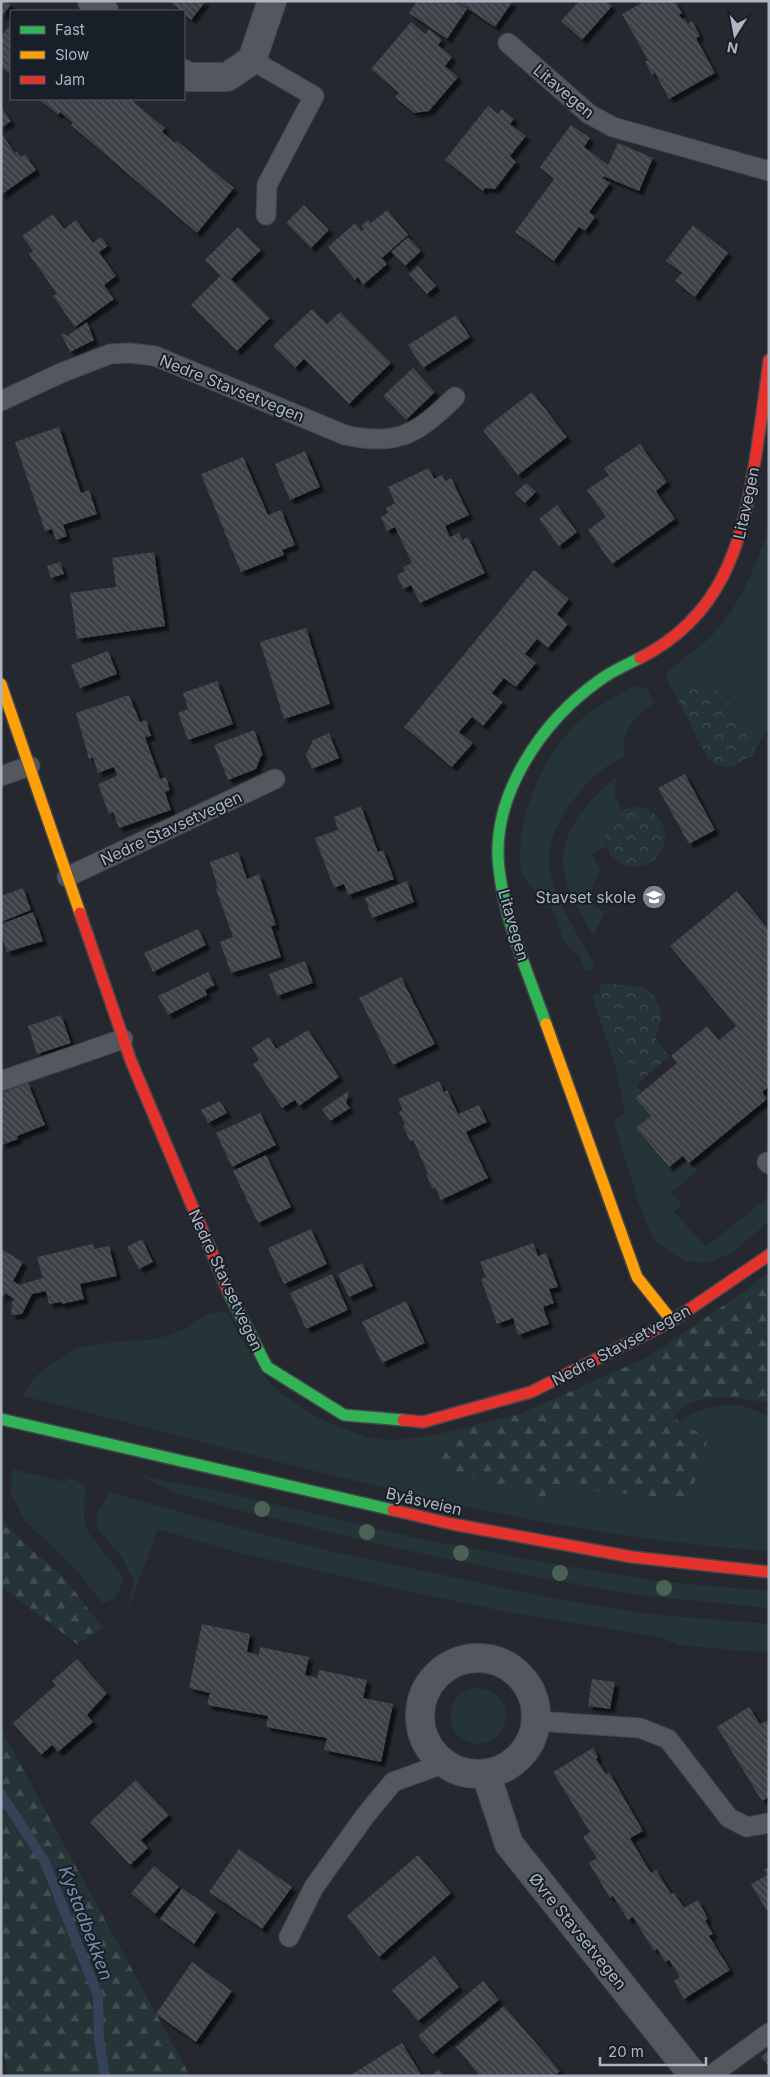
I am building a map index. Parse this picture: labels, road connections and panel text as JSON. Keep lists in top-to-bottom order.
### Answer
{
  "streets": {
    "street": [
      "Litavegen",
      "Nedre Stavsetvegen",
      "Byåsveien",
      "Øvre Stavsetvegen"
    ]
  },
  "crossings": [
    ["Litavegen", "Nedre Stavsetvegen"]
  ],
  "water": ["Kystadbekken"],
  "places": {
    "school or university": ["Stavset skole"]
  },
  "legend": ["Fast", "Slow", "Jam"],
  "scale_bar": "20 m",
  "north": "bottom"
}
